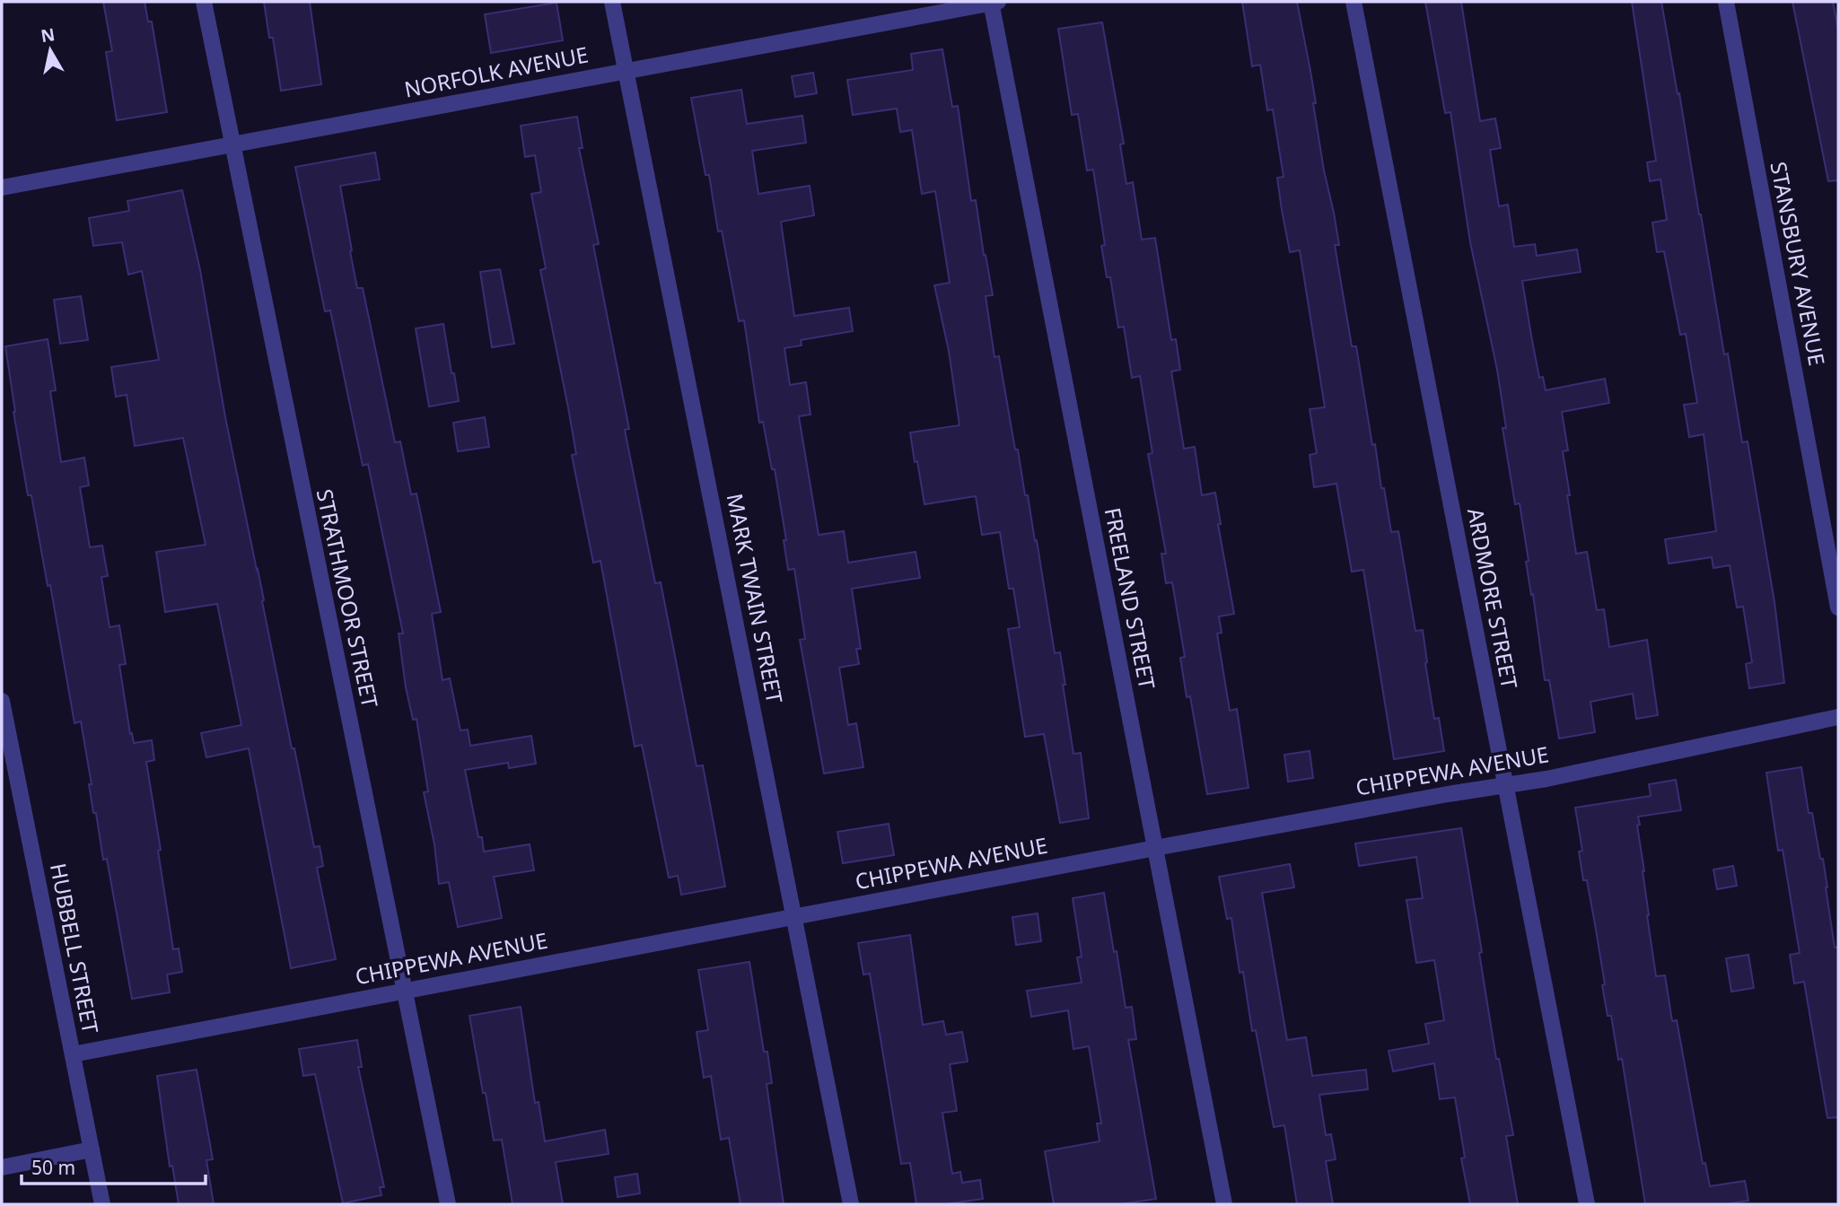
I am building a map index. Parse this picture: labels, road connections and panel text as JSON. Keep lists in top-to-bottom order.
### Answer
{
  "streets": {
    "street": [
      "NORFOLK AVENUE",
      "STANSBURY AVENUE",
      "STRATHMOOR STREET",
      "MARK TWAIN STREET",
      "FREELAND STREET",
      "ARDMORE STREET",
      "CHIPPEWA AVENUE",
      "HUBBELL STREET"
    ]
  },
  "crossings": [
    ["NORFOLK AVENUE", "STRATHMOOR STREET"],
    ["NORFOLK AVENUE", "MARK TWAIN STREET"],
    ["NORFOLK AVENUE", "FREELAND STREET"],
    ["STRATHMOOR STREET", "CHIPPEWA AVENUE"],
    ["MARK TWAIN STREET", "CHIPPEWA AVENUE"],
    ["FREELAND STREET", "CHIPPEWA AVENUE"],
    ["ARDMORE STREET", "CHIPPEWA AVENUE"],
    ["CHIPPEWA AVENUE", "HUBBELL STREET"]
  ],
  "scale_bar": "50 m",
  "north": "top"
}
